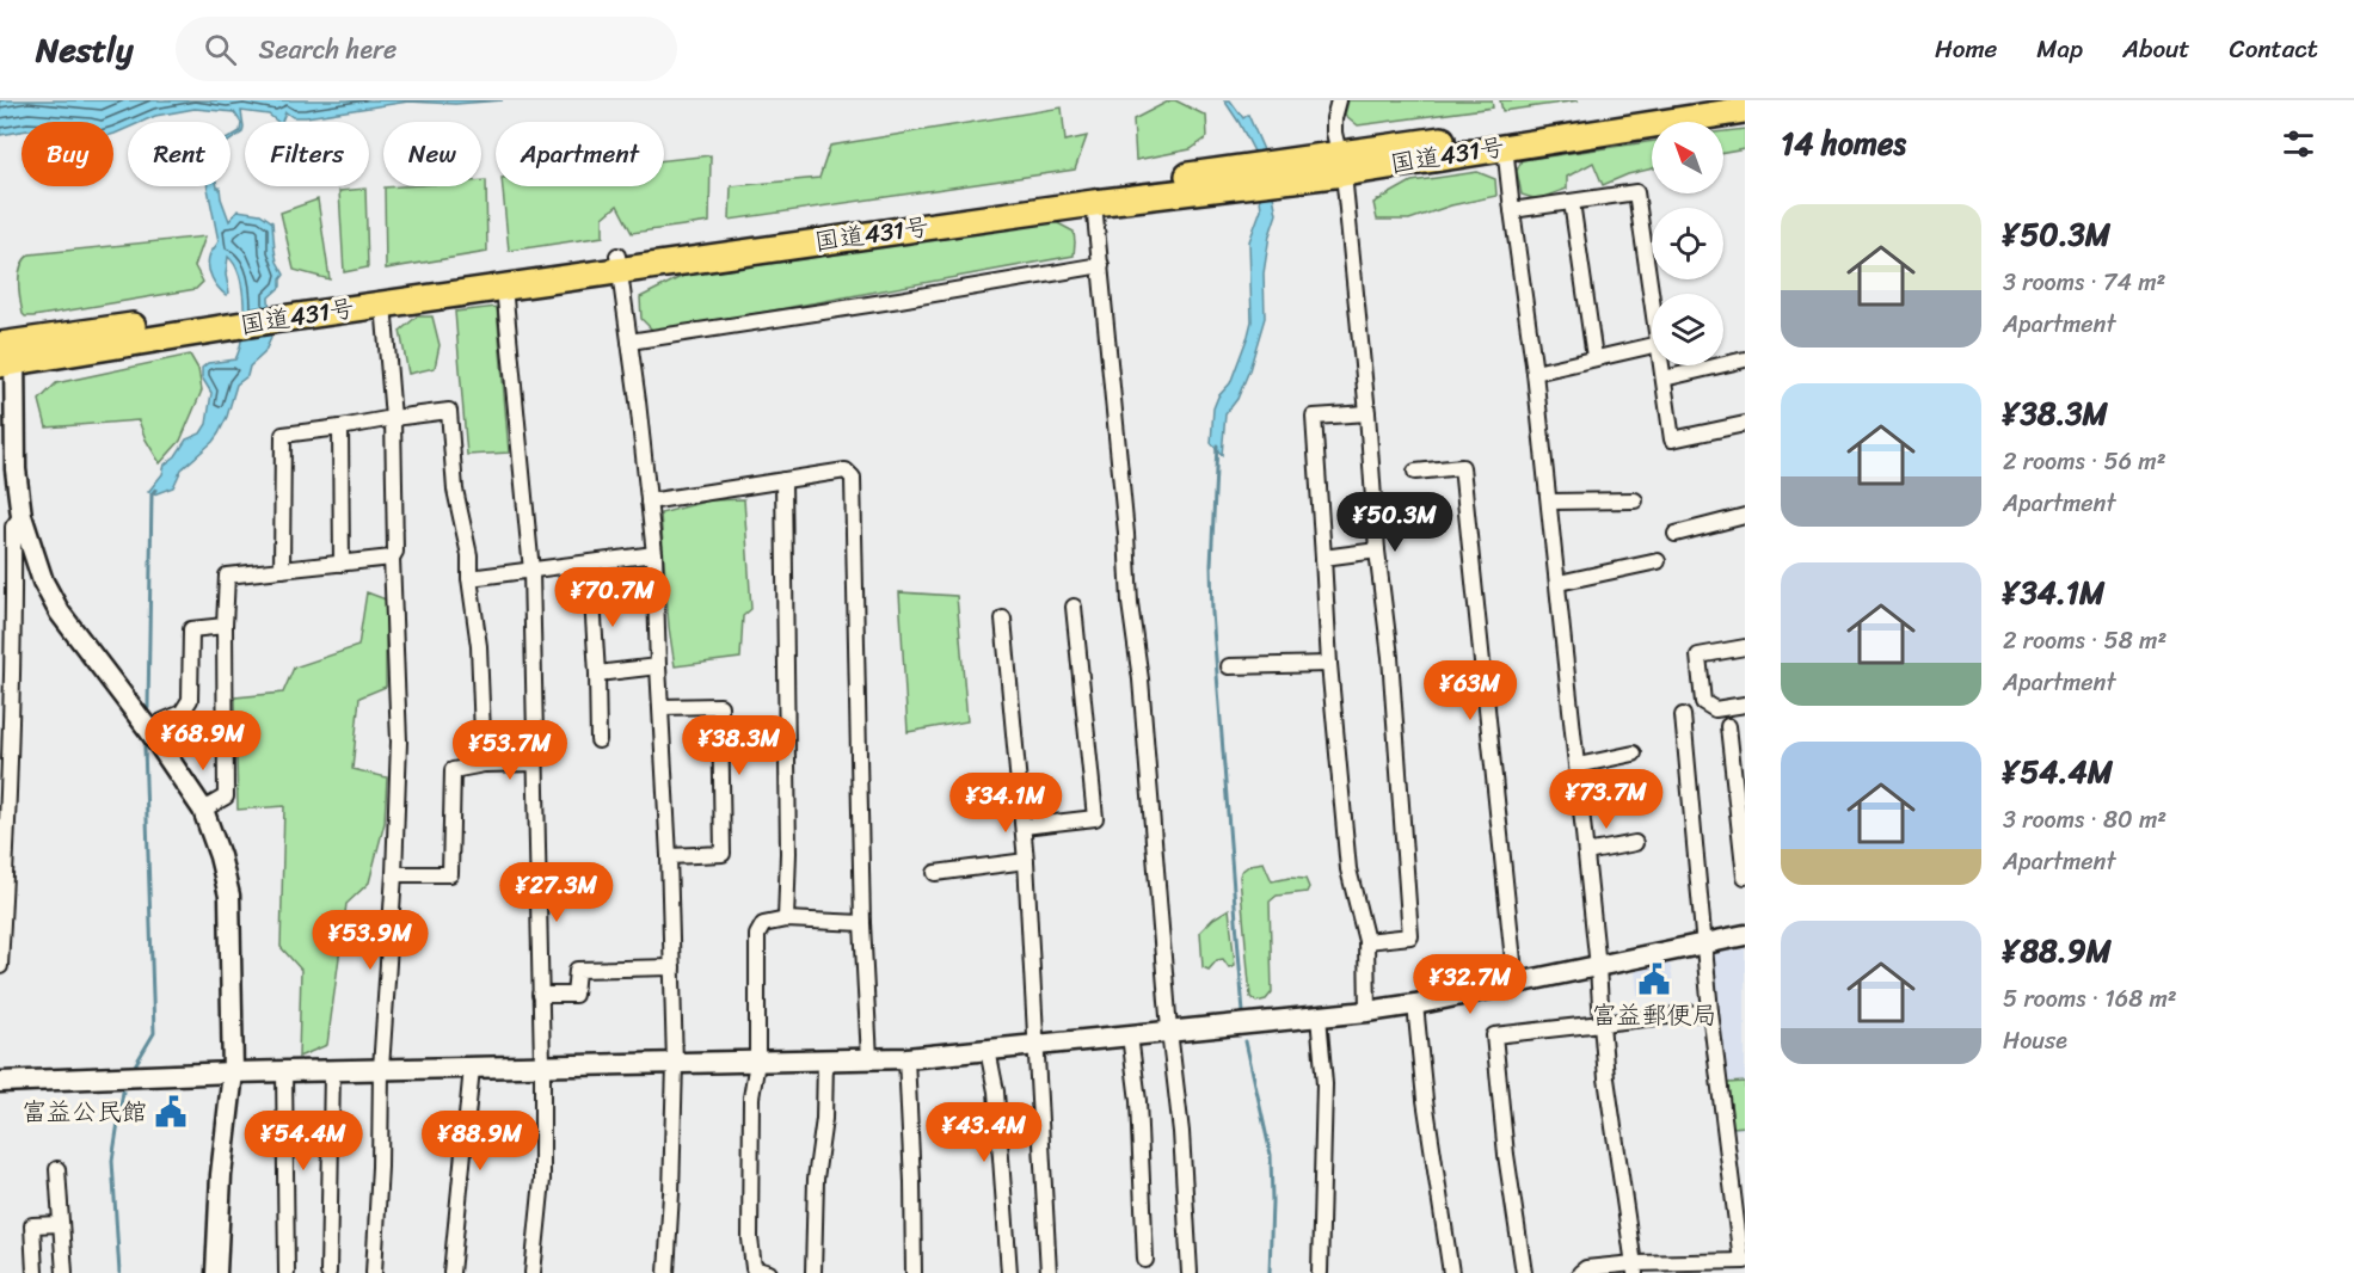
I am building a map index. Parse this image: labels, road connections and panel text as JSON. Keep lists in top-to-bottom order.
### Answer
{
  "streets": {
    "highway": ["国道431号"]
  },
  "places": {
    "public building": ["富益郵便局", "富益公民館"]
  },
  "north": "top left",
  "page": {
    "header": "Nestly",
    "search": "Search here",
    "nav": [
      "Home",
      "Map",
      "About",
      "Contact"
    ],
    "heading": "14 homes",
    "chip": [
      "Buy",
      "Rent",
      "Filters",
      "New",
      "Apartment"
    ],
    "list": [
      {
        "name": "¥50.3M",
        "note": "3 rooms · 74 m² · Apartment"
      },
      {
        "name": "¥38.3M",
        "note": "2 rooms · 56 m² · Apartment"
      },
      {
        "name": "¥34.1M",
        "note": "2 rooms · 58 m² · Apartment"
      },
      {
        "name": "¥54.4M",
        "note": "3 rooms · 80 m² · Apartment"
      },
      {
        "name": "¥88.9M",
        "note": "5 rooms · 168 m² · House"
      }
    ],
    "price": [
      "¥50.3M",
      "¥70.7M",
      "¥63M",
      "¥68.9M",
      "¥38.3M",
      "¥53.7M",
      "¥73.7M",
      "¥34.1M",
      "¥27.3M",
      "¥53.9M",
      "¥32.7M",
      "¥43.4M",
      "¥54.4M",
      "¥88.9M"
    ]
  }
}
